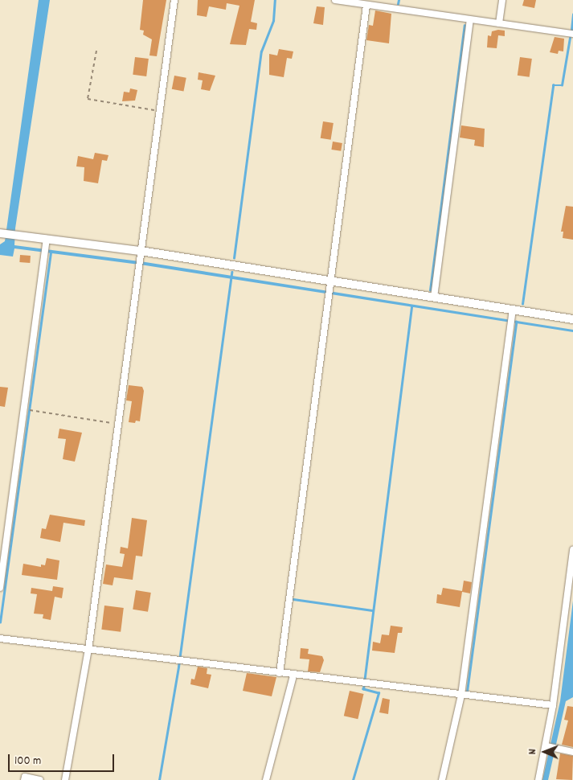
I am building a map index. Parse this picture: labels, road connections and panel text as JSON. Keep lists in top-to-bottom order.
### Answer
{
  "scale_bar": "100 m",
  "north": "left"
}
